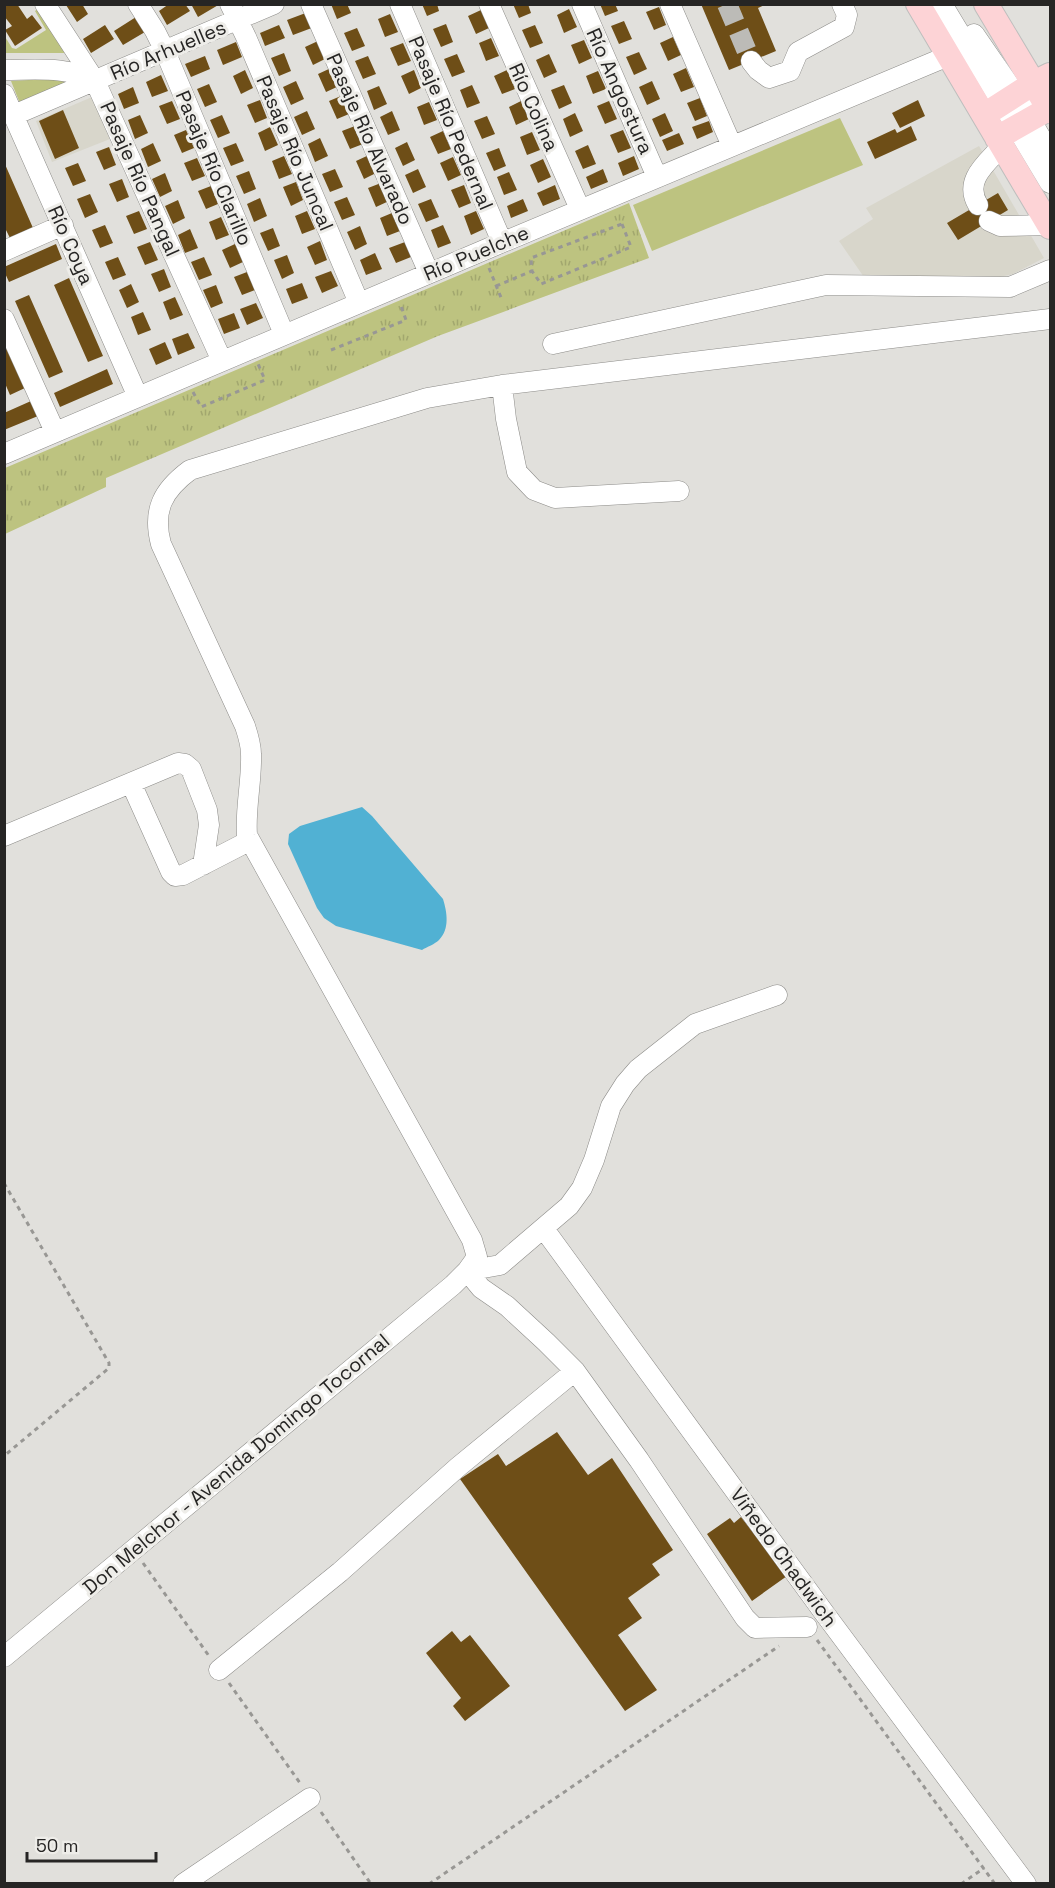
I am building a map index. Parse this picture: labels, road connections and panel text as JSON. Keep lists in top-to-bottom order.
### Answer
{
  "streets": {
    "street": [
      "Río Arhuelles",
      "Río Angostura",
      "Río Colina",
      "Pasaje Río Pedernal",
      "Pasaje Río Alvarado",
      "Pasaje Río Juncal",
      "Pasaje Río Clarillo",
      "Pasaje Río Pangal",
      "Río Coya",
      "Río Puelche",
      "Don Melchor - Avenida Domingo Tocornal",
      "Viñedo Chadwich"
    ]
  },
  "crossings": [
    ["Río Arhuelles", "Pasaje Río Juncal"],
    ["Río Arhuelles", "Pasaje Río Clarillo"],
    ["Río Arhuelles", "Pasaje Río Pangal"],
    ["Río Arhuelles", "Río Coya"],
    ["Río Angostura", "Río Puelche"],
    ["Río Colina", "Río Puelche"],
    ["Pasaje Río Pedernal", "Río Puelche"],
    ["Pasaje Río Alvarado", "Río Puelche"],
    ["Pasaje Río Juncal", "Río Puelche"],
    ["Pasaje Río Clarillo", "Río Puelche"],
    ["Pasaje Río Pangal", "Río Puelche"],
    ["Río Coya", "Río Puelche"]
  ],
  "scale_bar": "50 m"
}
